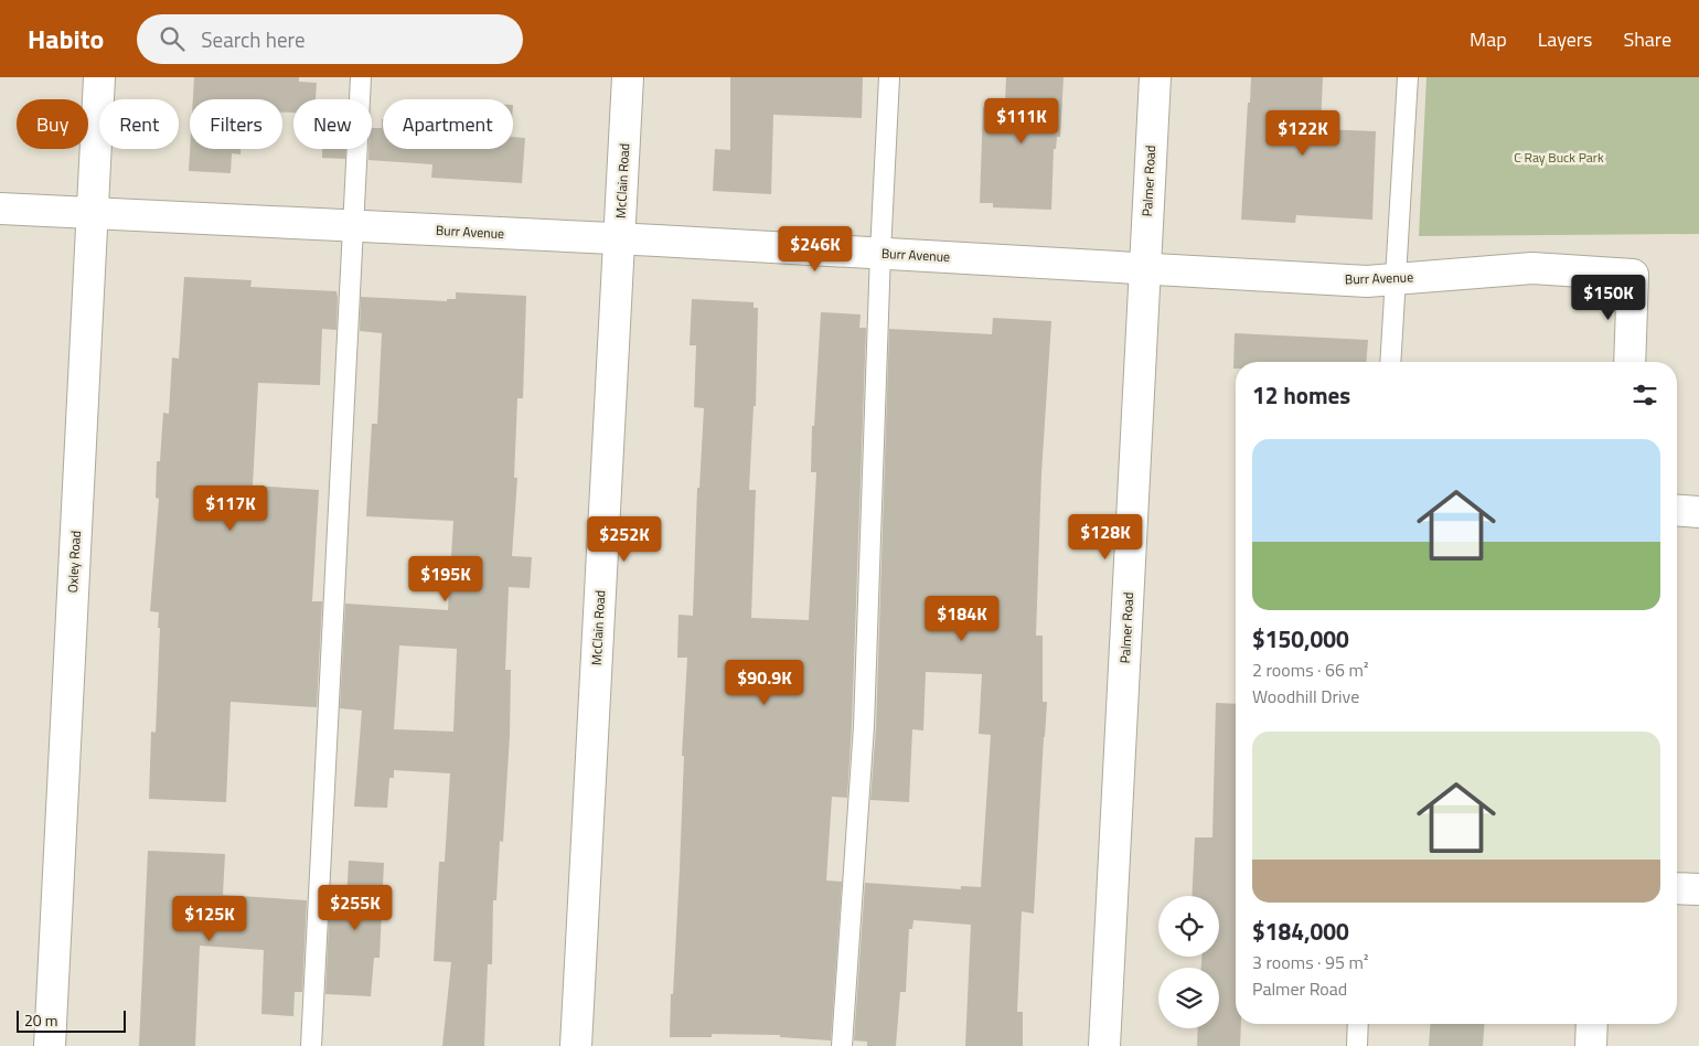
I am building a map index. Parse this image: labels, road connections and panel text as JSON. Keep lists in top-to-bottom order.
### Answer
{
  "streets": {
    "street": [
      "McClain Road",
      "Palmer Road",
      "Burr Avenue",
      "Oxley Road"
    ]
  },
  "crossings": [
    ["McClain Road", "Burr Avenue"],
    ["Palmer Road", "Burr Avenue"],
    ["Burr Avenue", "Oxley Road"]
  ],
  "parks": ["C Ray Buck Park"],
  "scale_bar": "20 m",
  "page": {
    "header": "Habito",
    "search": "Search here",
    "nav": ["Map", "Layers", "Share"],
    "price": [
      "$111K",
      "$122K",
      "$246K",
      "$150K",
      "$117K",
      "$128K",
      "$252K",
      "$195K",
      "$184K",
      "$90.9K",
      "$255K",
      "$125K"
    ],
    "chip": [
      "Buy",
      "Rent",
      "Filters",
      "New",
      "Apartment"
    ],
    "heading": "12 homes",
    "list": [
      {
        "name": "$150,000",
        "note": "2 rooms · 66 m² · Woodhill Drive"
      },
      {
        "name": "$184,000",
        "note": "3 rooms · 95 m² · Palmer Road"
      }
    ],
    "scale": "20 m"
  }
}
